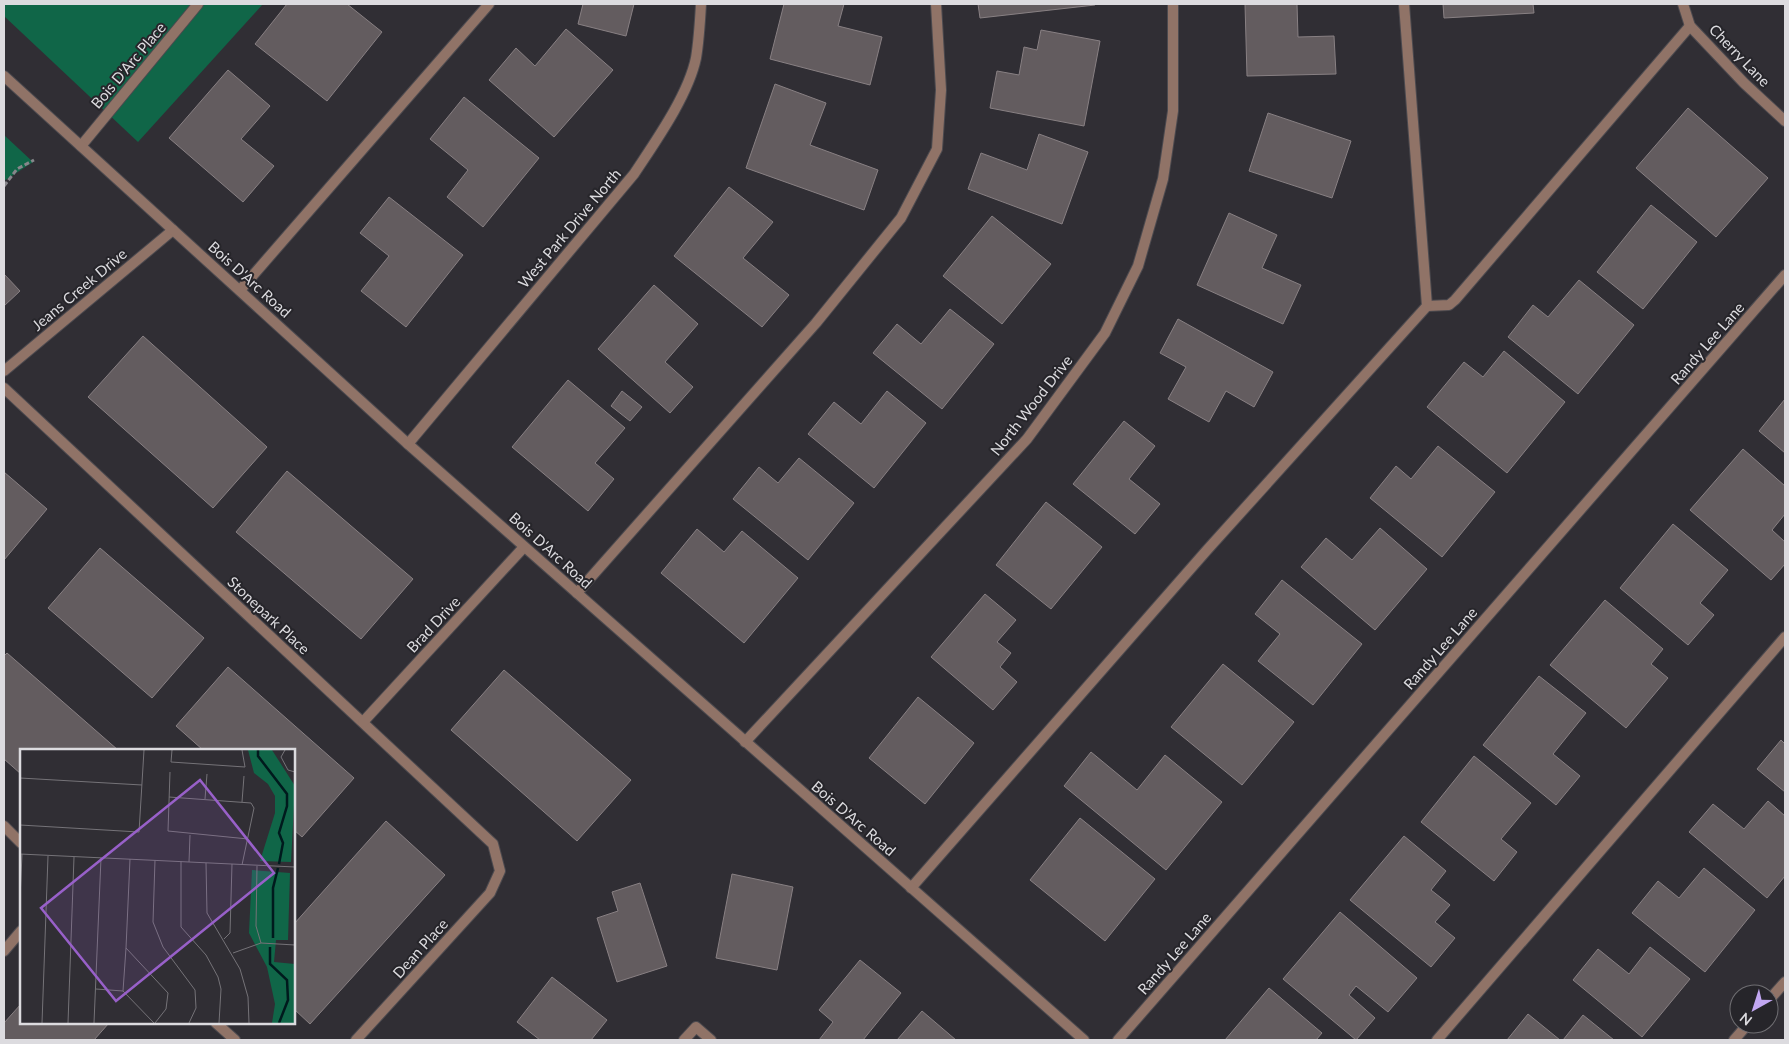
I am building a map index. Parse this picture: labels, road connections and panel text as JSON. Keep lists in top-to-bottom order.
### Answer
{
  "streets": {
    "street": [
      "Cherry Lane",
      "Bois D'Arc Place",
      "West Park Drive North",
      "Bois D'Arc Road",
      "Jeans Creek Drive",
      "Randy Lee Lane",
      "North Wood Drive",
      "Stonepark Place",
      "Brad Drive",
      "Dean Place"
    ]
  },
  "crossings": [
    ["Bois D'Arc Place", "Bois D'Arc Road"],
    ["West Park Drive North", "Bois D'Arc Road"],
    ["Bois D'Arc Road", "Jeans Creek Drive"],
    ["Bois D'Arc Road", "North Wood Drive"],
    ["Bois D'Arc Road", "Brad Drive"],
    ["Stonepark Place", "Brad Drive"],
    ["Stonepark Place", "Dean Place"]
  ],
  "north": "bottom left"
}
